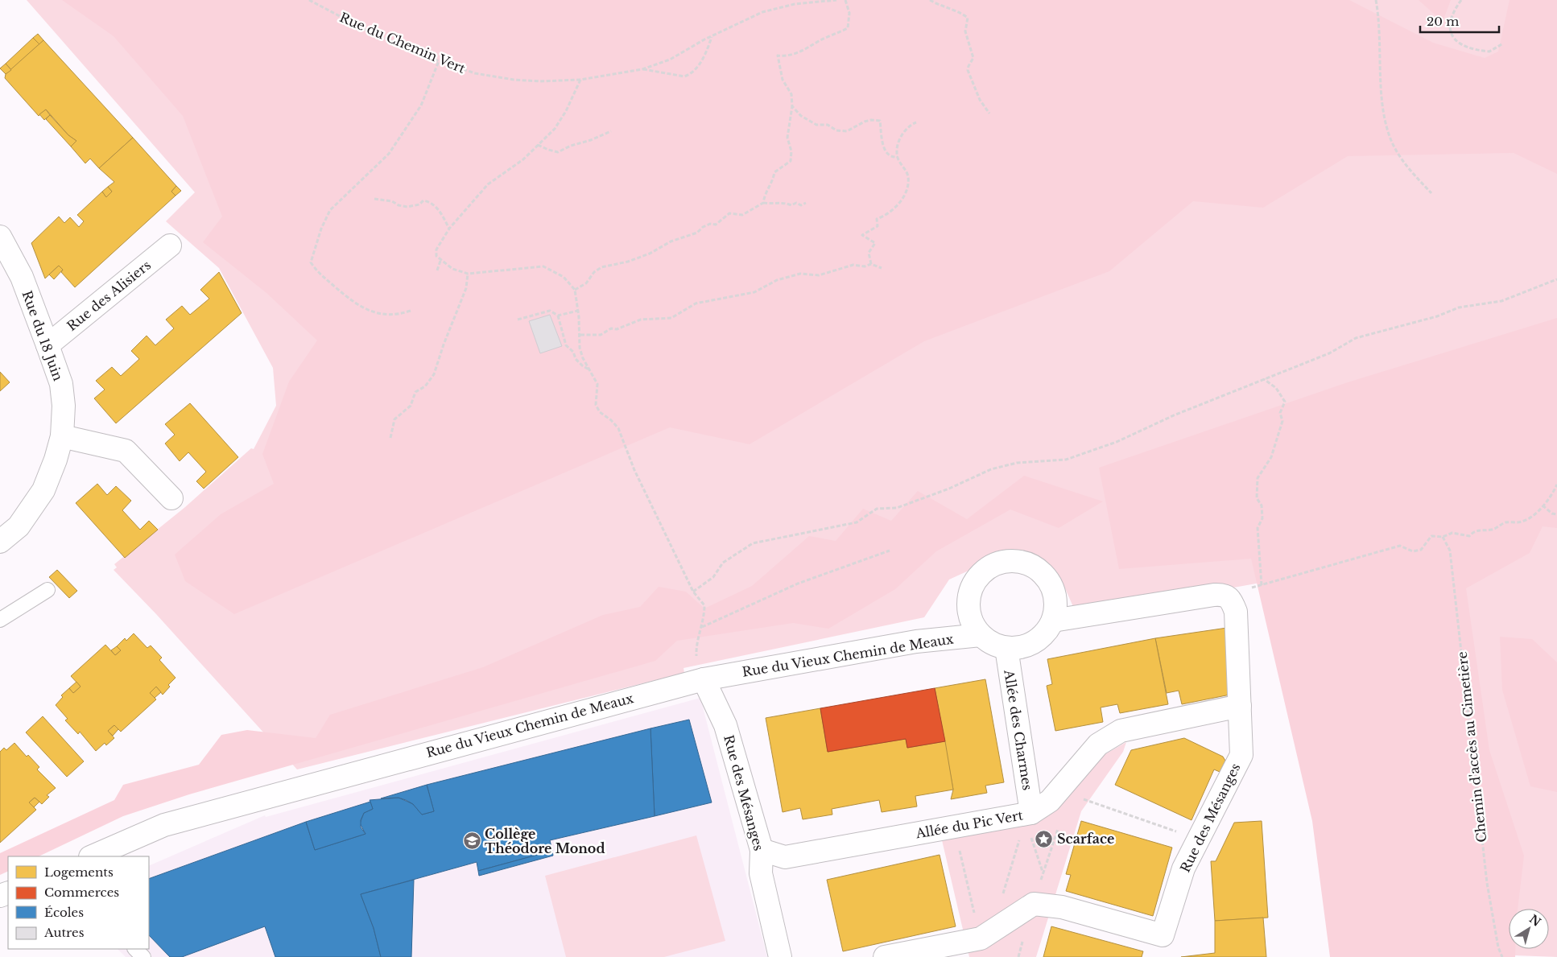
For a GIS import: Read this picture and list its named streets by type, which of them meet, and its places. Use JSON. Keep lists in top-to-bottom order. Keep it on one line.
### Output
{"streets":{"street":["Rue des Alisiers","Rue du 18 Juin","Rue du Vieux Chemin de Meaux","Allée des Charmes","Rue des Mésanges","Allée du Pic Vert"],"path":["Rue du Chemin Vert","Chemin d'accès au Cimetière"]},"crossings":[["Rue des Alisiers","Rue du 18 Juin"],["Rue du Vieux Chemin de Meaux","Allée des Charmes"],["Rue du Vieux Chemin de Meaux","Rue des Mésanges"],["Allée des Charmes","Allée du Pic Vert"],["Rue des Mésanges","Allée du Pic Vert"]],"places":{"place":["Scarface"],"school or university":["Collège Théodore Monod"]},"legend":["Logements","Commerces","Écoles","Autres"],"scale_bar":"20 m","north":"top right"}
